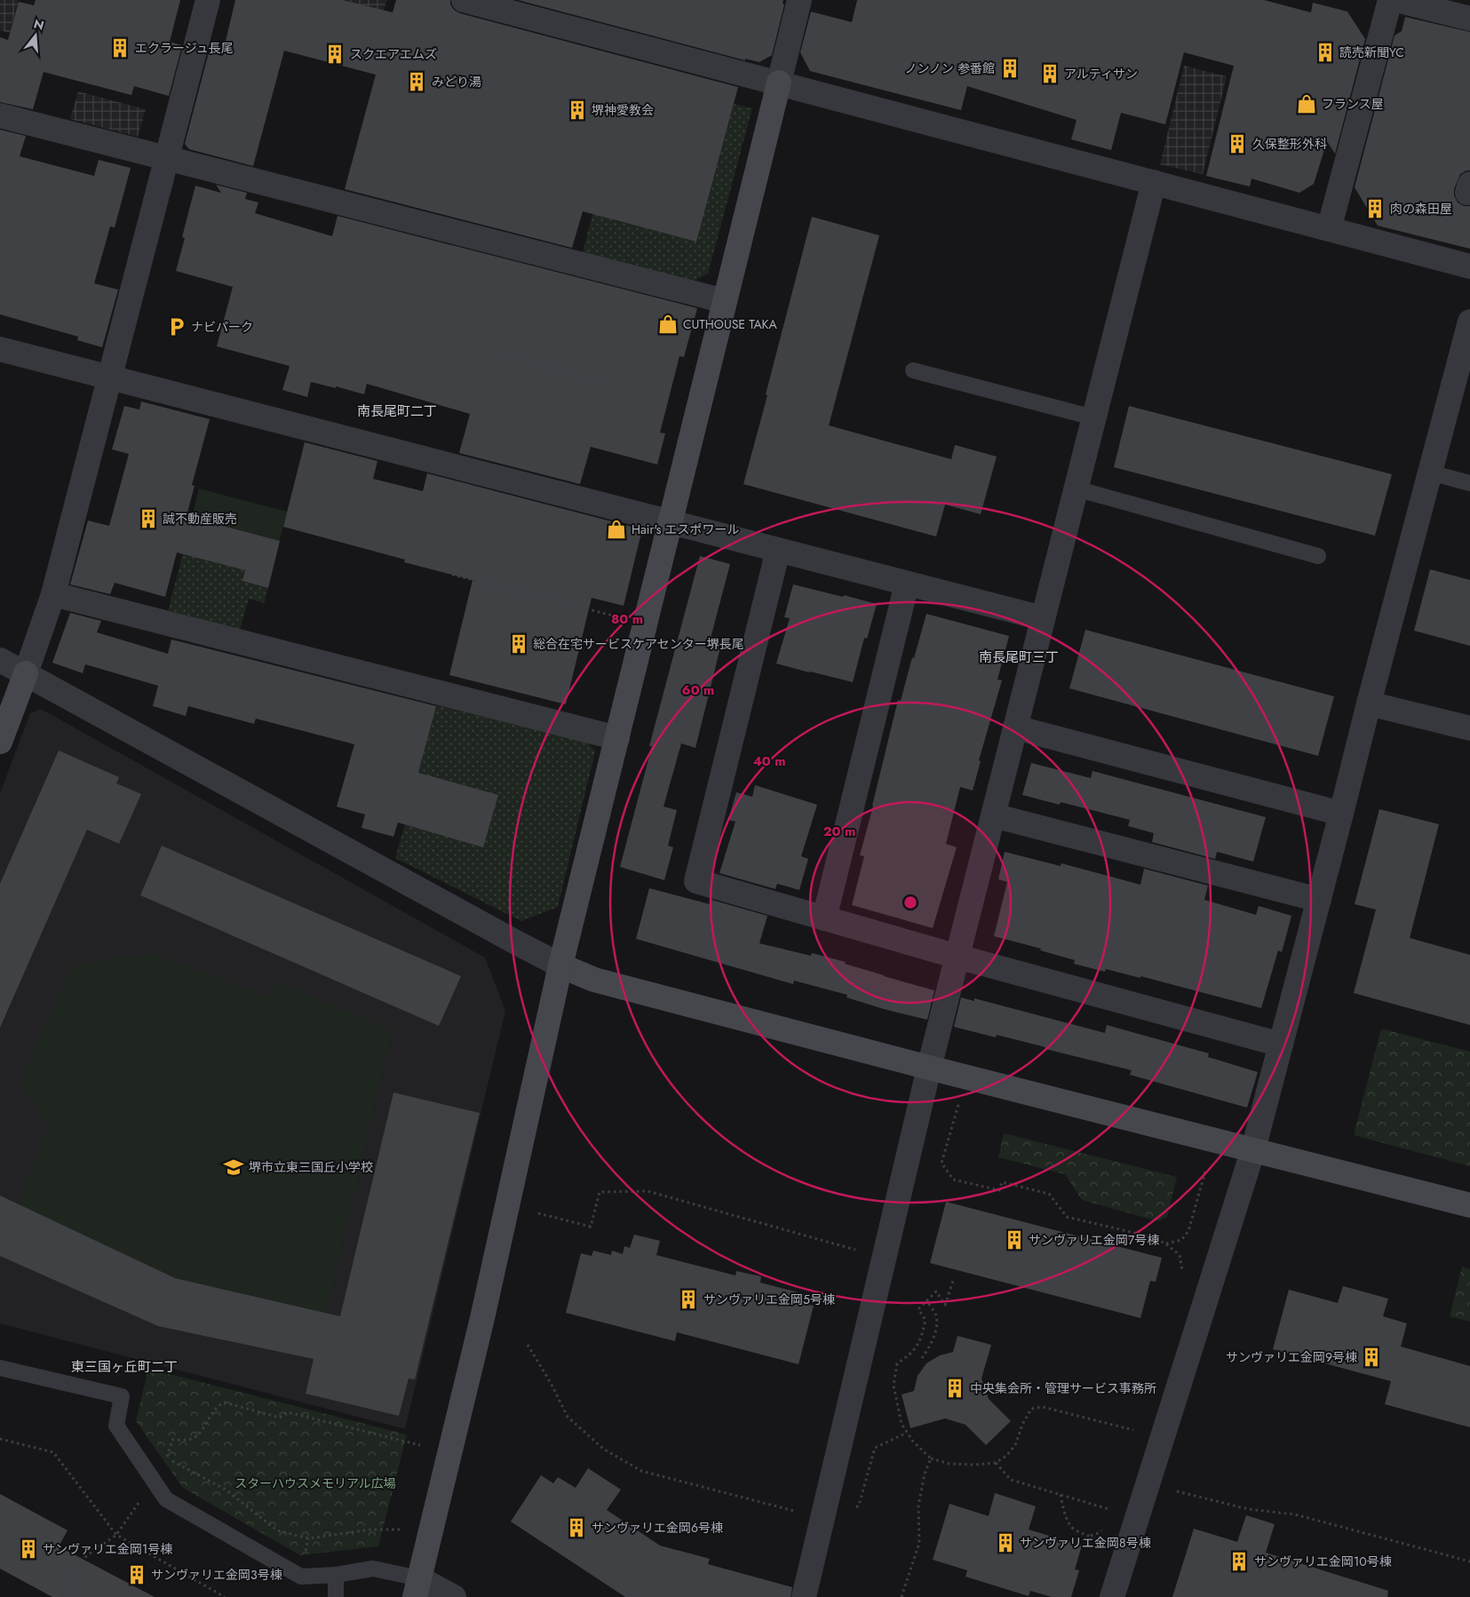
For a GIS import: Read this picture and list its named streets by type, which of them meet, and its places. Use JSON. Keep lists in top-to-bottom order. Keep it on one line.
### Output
{"districts":["南長尾町二丁","南長尾町三丁","東三国ヶ丘町二丁"],"parks":["スターハウスメモリアル広場"],"places":{"building":["エクラージュ長尾","読売新聞YC","スクエアエムズ","ノンノン 参番館","アルティサン","みどり湯","堺神愛教会","久保整形外科","肉の森田屋","誠不動産販売","総合在宅サービスケアセンター堺長尾","サンヴァリエ金岡7号棟","サンヴァリエ金岡5号棟","サンヴァリエ金岡9号棟","中央集会所・管理サービス事務所","サンヴァリエ金岡6号棟","サンヴァリエ金岡8号棟","サンヴァリエ金岡1号棟","サンヴァリエ金岡10号棟","サンヴァリエ金岡3号棟"],"shop":["フランス屋","CUTHOUSE TAKA","Hair's エスポワール"],"parking":["ナビパーク"],"school or university":["堺市立東三国丘小学校"]},"north":"top","rings":["80 m","60 m","40 m","20 m"]}
